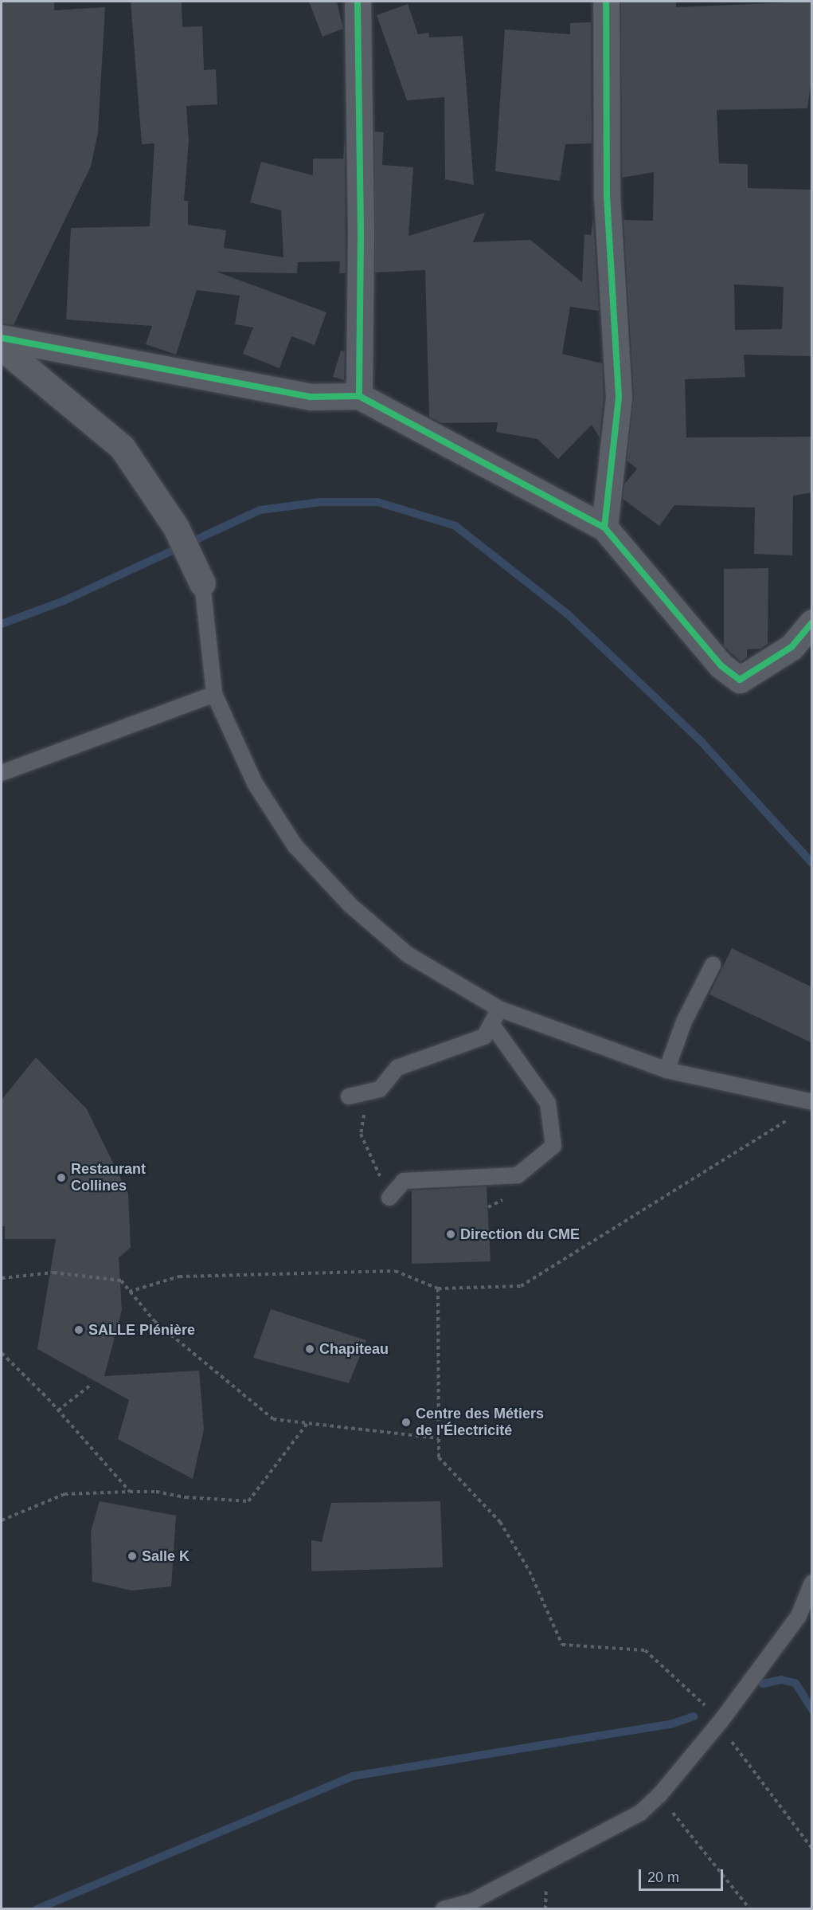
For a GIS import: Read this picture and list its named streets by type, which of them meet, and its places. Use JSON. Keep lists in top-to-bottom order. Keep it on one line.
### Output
{"places":["Restaurant Collines","Direction du CME","SALLE Plénière","Chapiteau","Centre des Métiers de l'Électricité","Salle K"],"scale_bar":"20 m"}
